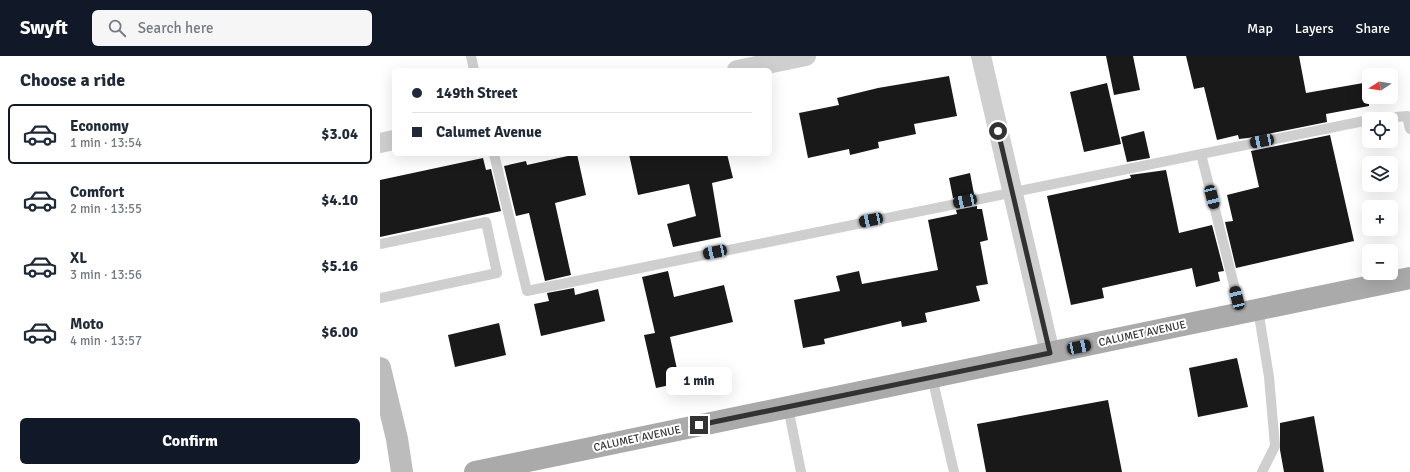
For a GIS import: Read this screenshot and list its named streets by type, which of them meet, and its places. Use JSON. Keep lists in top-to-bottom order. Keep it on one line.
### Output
{"streets":{"main road":["CALUMET AVENUE"]},"north":"left","page":{"header":"Swyft","search":"Search here","nav":["Map","Layers","Share"],"heading":"Choose a ride","map_buttons":["+","−"],"banner":["149th Street","Calumet Avenue"],"list":[{"name":"Economy","note":"1 min · 13:54","value":"$3.04"},{"name":"Comfort","note":"2 min · 13:55","value":"$4.10"},{"name":"XL","note":"3 min · 13:56","value":"$5.16"},{"name":"Moto","note":"4 min · 13:57","value":"$6.00"}],"bubble":"1 min","buttons":"Confirm"}}
